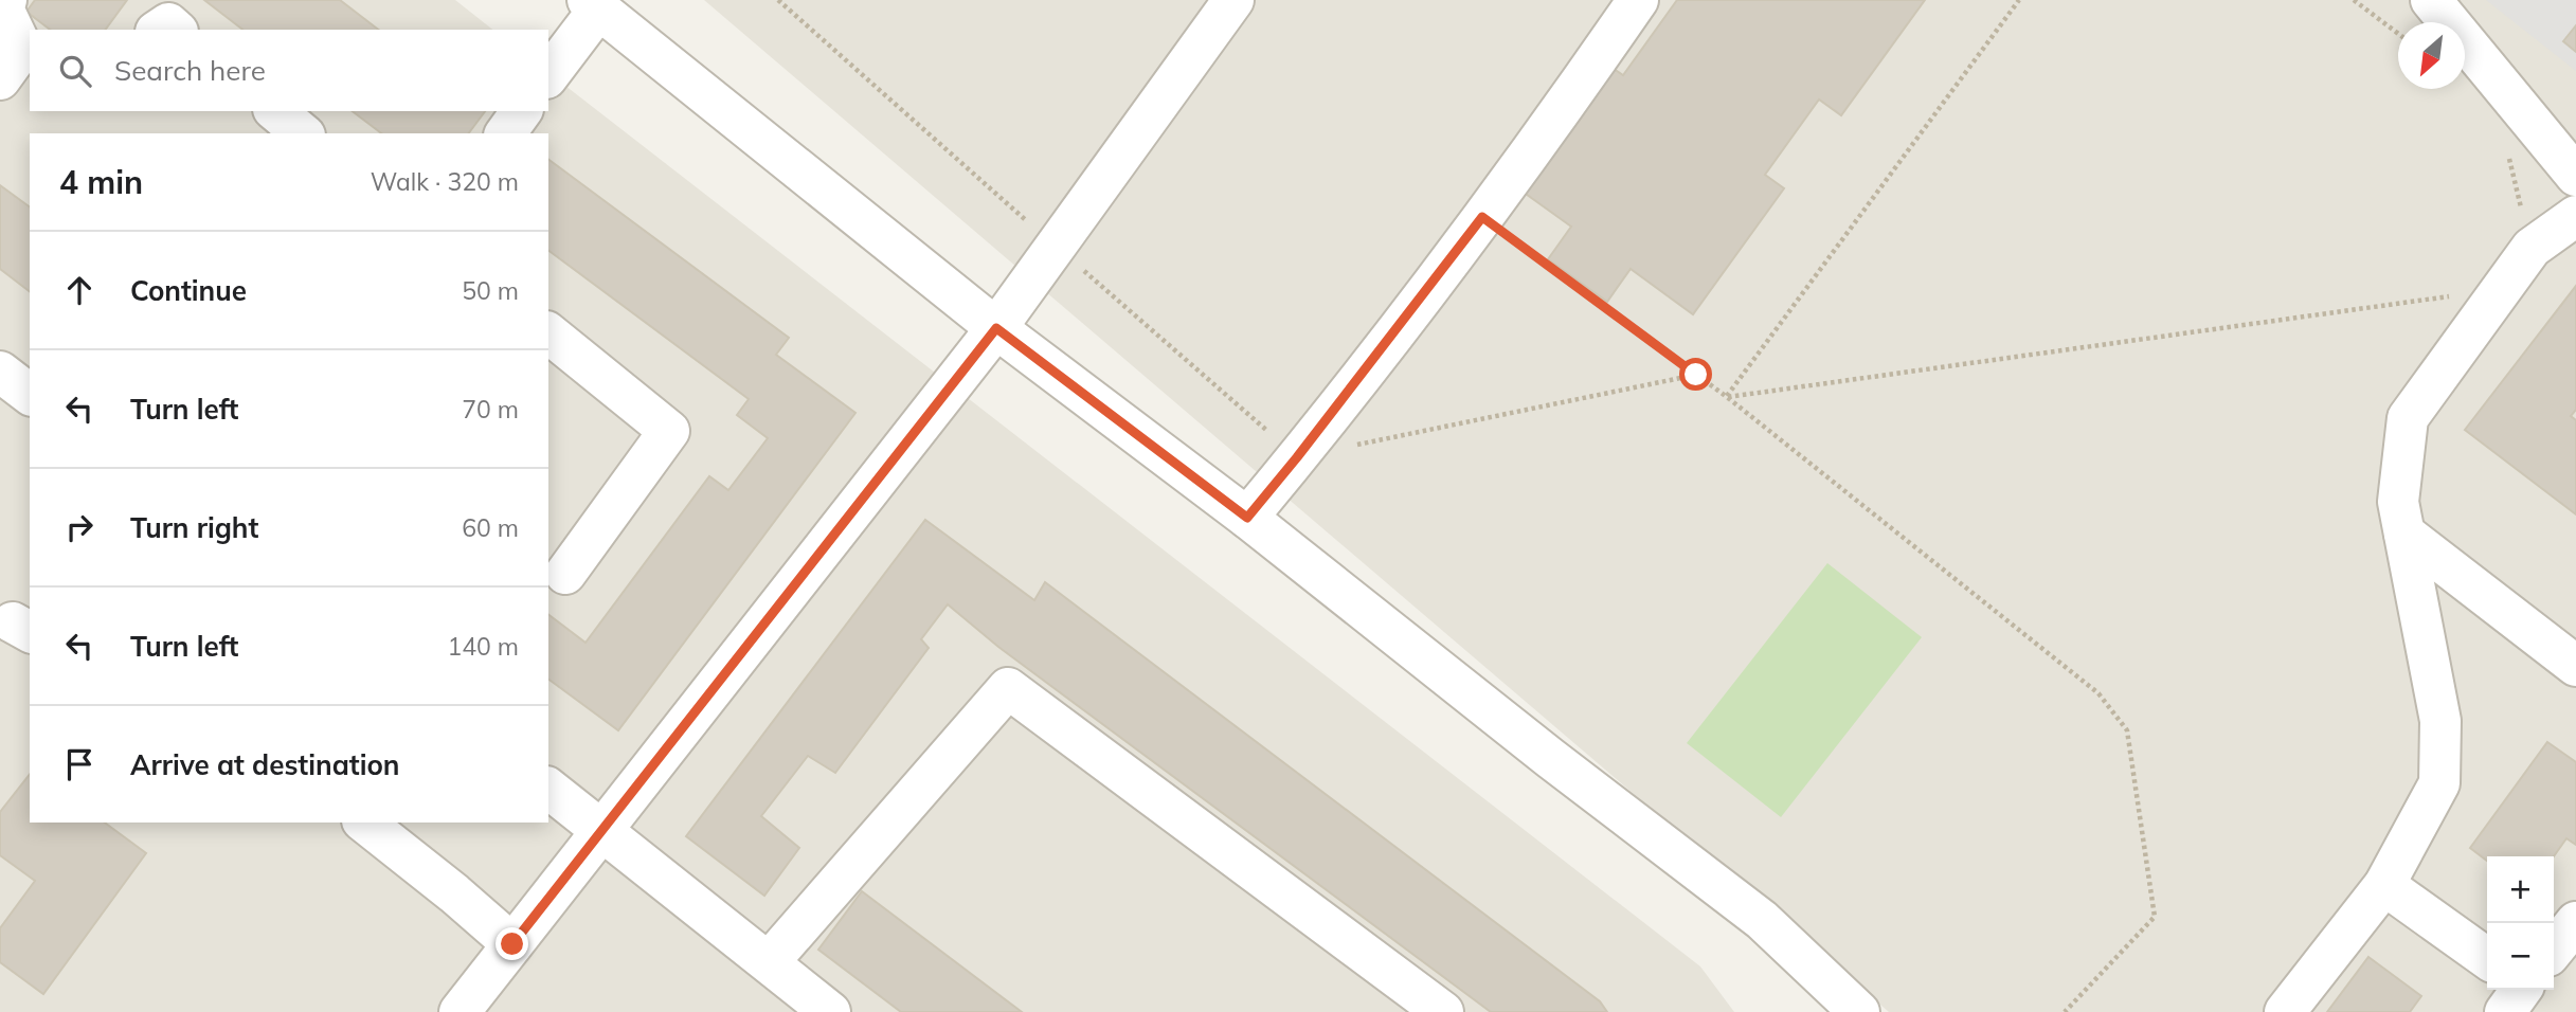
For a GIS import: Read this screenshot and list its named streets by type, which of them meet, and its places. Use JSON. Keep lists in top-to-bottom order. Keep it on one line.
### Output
{"north":"bottom left","page":{"search":"Search here","heading":["4 min","Walk · 320 m"],"list":[["Continue","50 m"],["Turn left","70 m"],["Turn right","60 m"],["Turn left","140 m"],"Arrive at destination"],"map_buttons":["+","−"]}}
